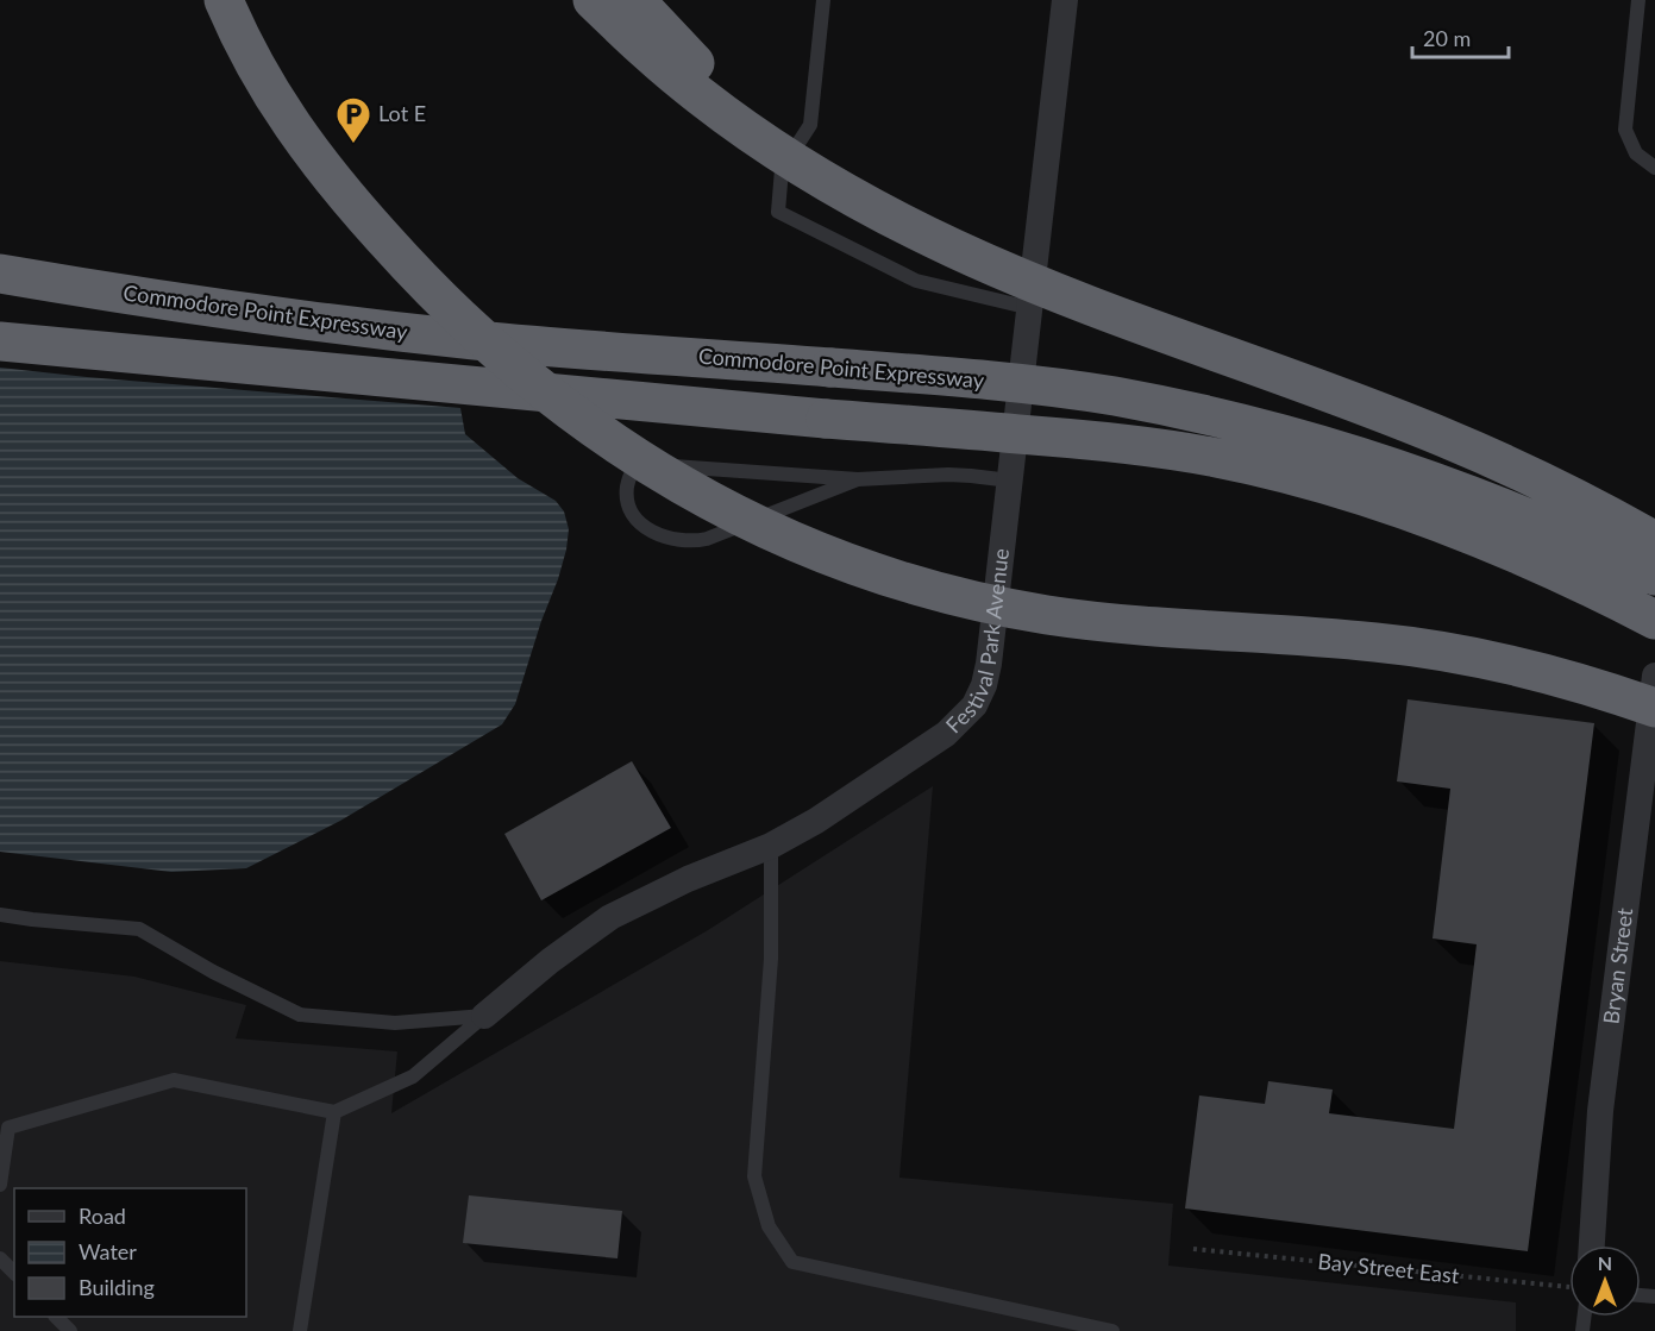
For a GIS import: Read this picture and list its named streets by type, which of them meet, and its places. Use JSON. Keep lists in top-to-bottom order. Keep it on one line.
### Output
{"streets":{"highway":["Commodore Point Expressway"],"street":["Festival Park Avenue","Bryan Street"],"path":["Bay Street East"]},"places":{"parking":["Lot E"]},"legend":["Road","Water","Building"],"scale_bar":"20 m","north":"top"}
